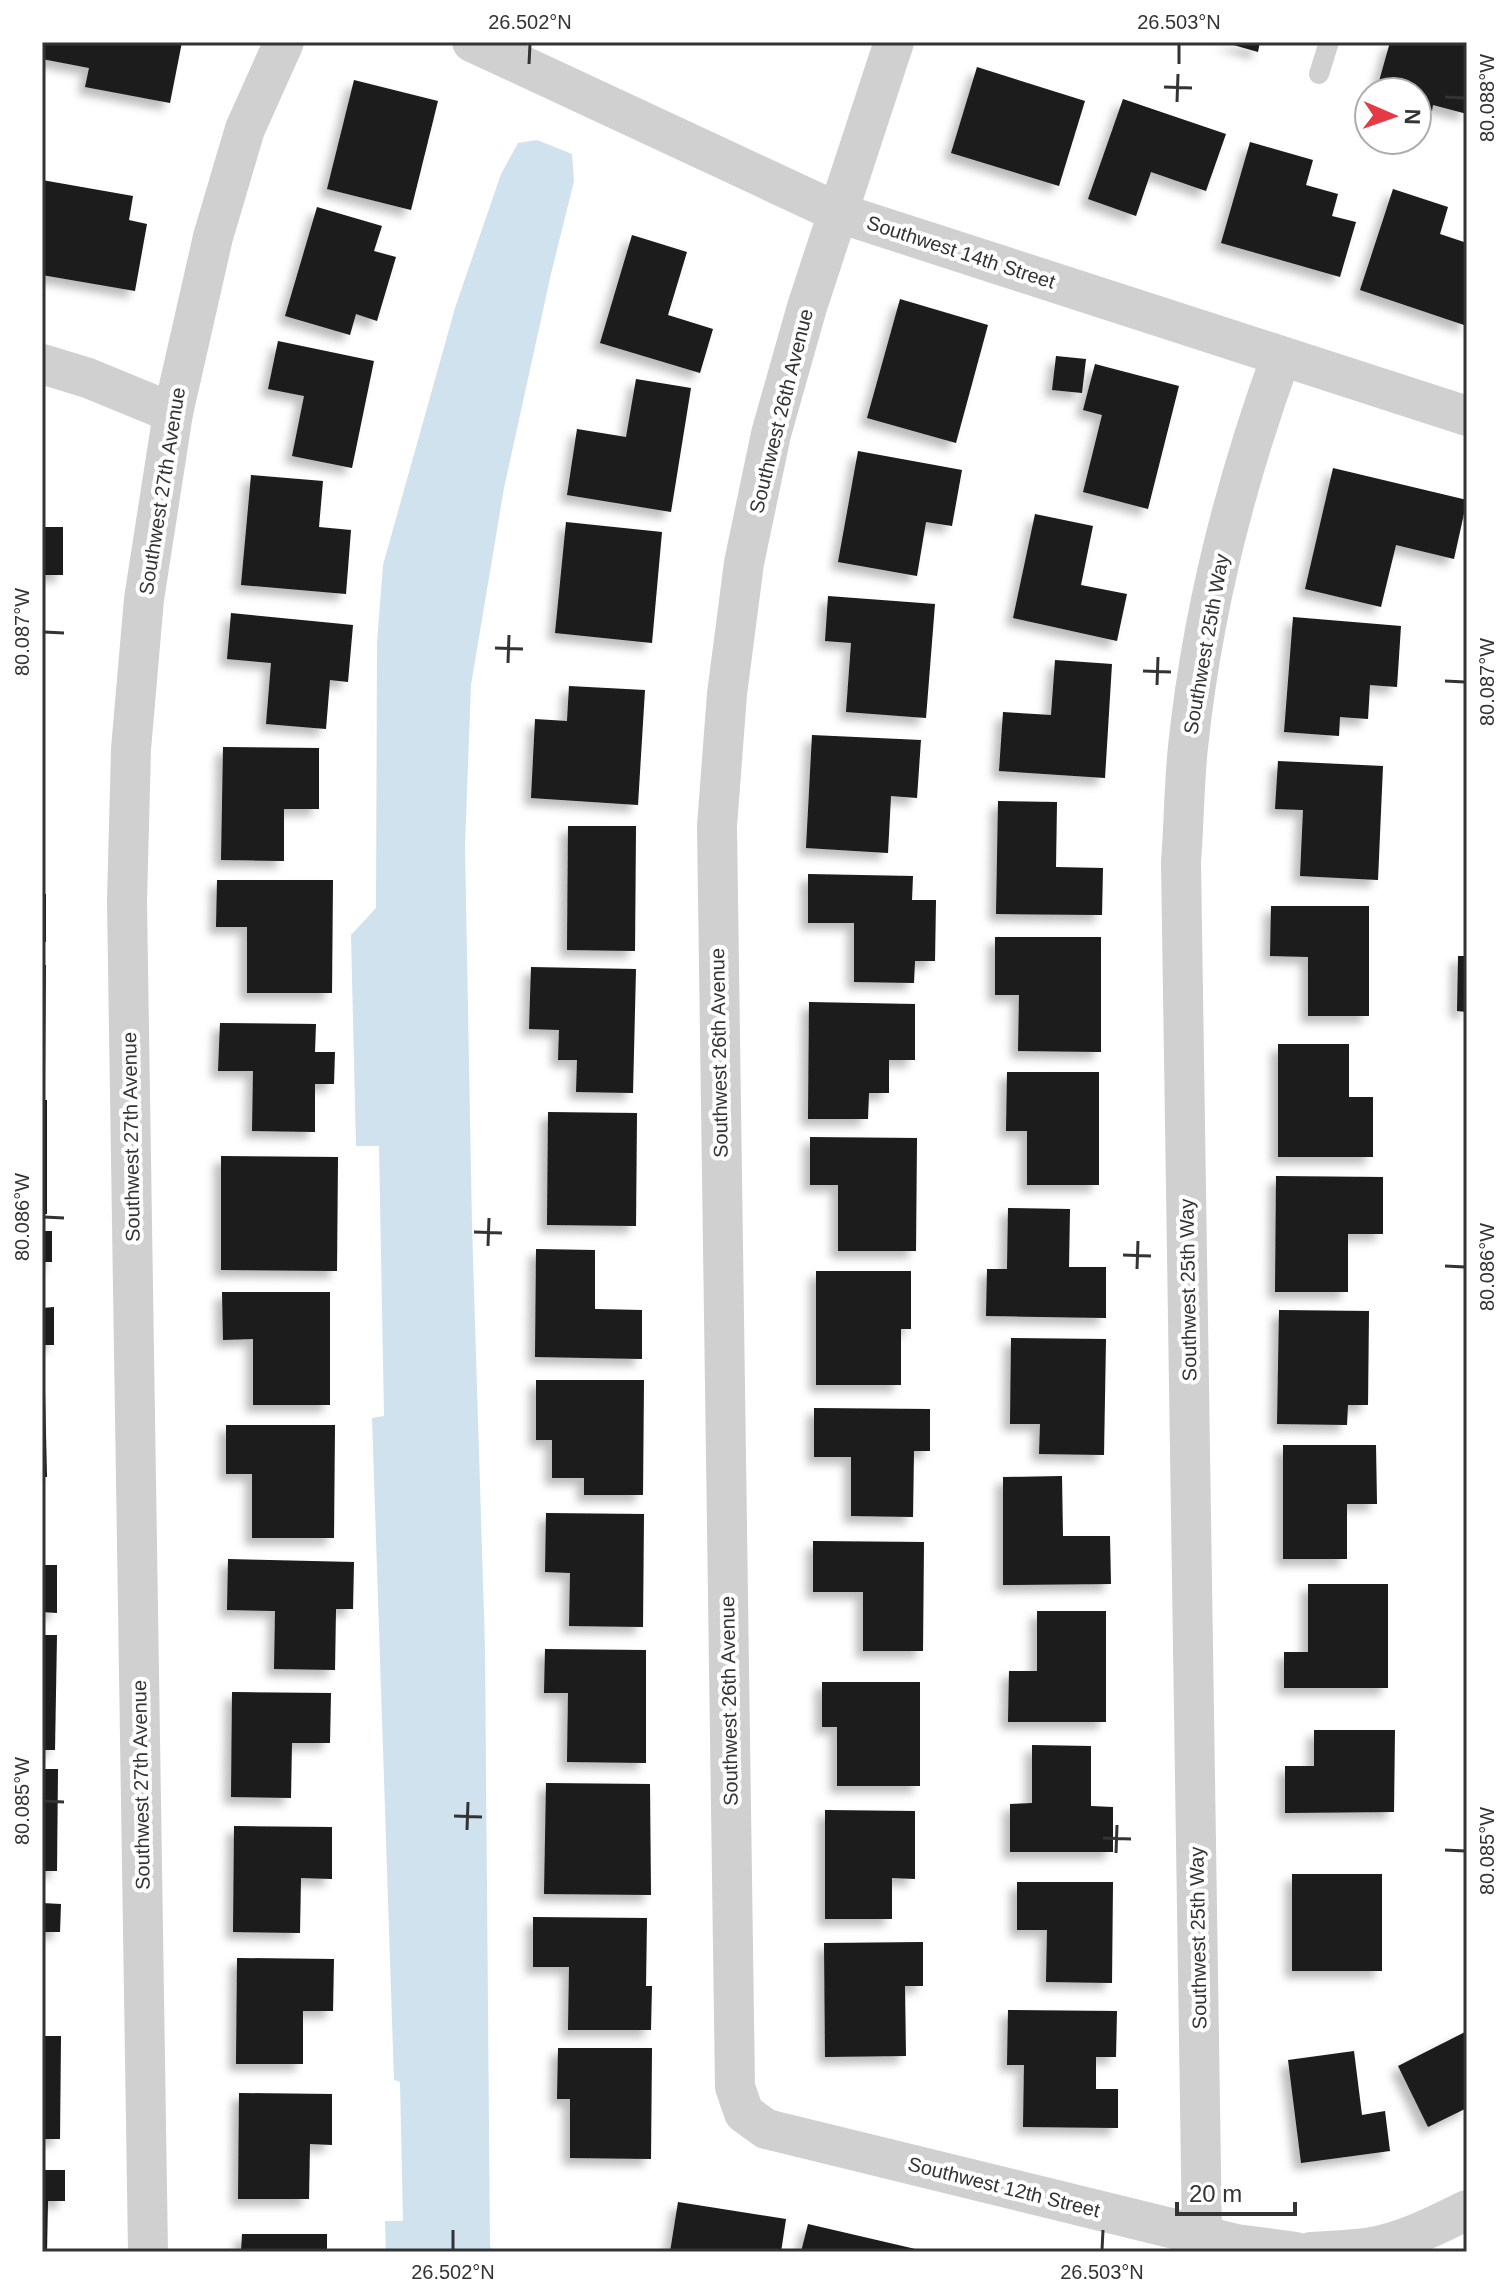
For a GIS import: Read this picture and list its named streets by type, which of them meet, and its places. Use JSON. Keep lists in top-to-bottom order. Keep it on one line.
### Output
{"streets":{"street":["Southwest 14th Street","Southwest 26th Avenue","Southwest 27th Avenue","Southwest 25th Way","Southwest 12th Street"]},"crossings":[["Southwest 14th Street","Southwest 26th Avenue"],["Southwest 14th Street","Southwest 25th Way"],["Southwest 26th Avenue","Southwest 12th Street"],["Southwest 25th Way","Southwest 12th Street"]],"scale_bar":"20 m","north":"right","coordinates":["26.502°N","26.503°N","80.088°W","80.087°W","80.086°W","80.085°W"]}
